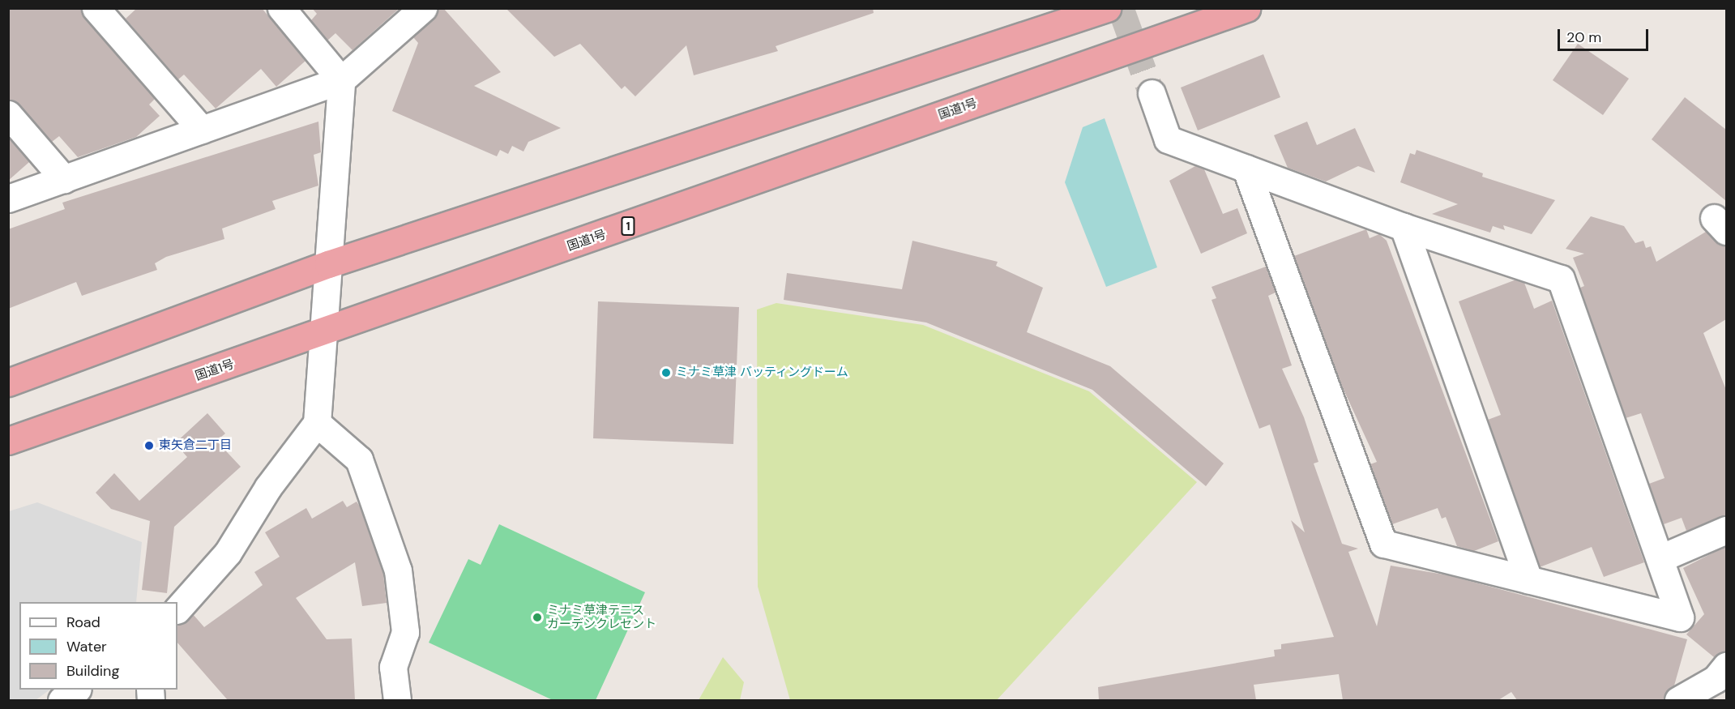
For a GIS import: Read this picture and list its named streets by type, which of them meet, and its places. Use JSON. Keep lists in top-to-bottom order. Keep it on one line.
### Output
{"streets":{"highway":["国道1号","1"]},"places":["ミナミ草津 バッティングドーム","東矢倉二丁目","ミナミ草津テニス ガーデンクレセント"],"legend":["Road","Water","Building"],"scale_bar":"20 m"}
